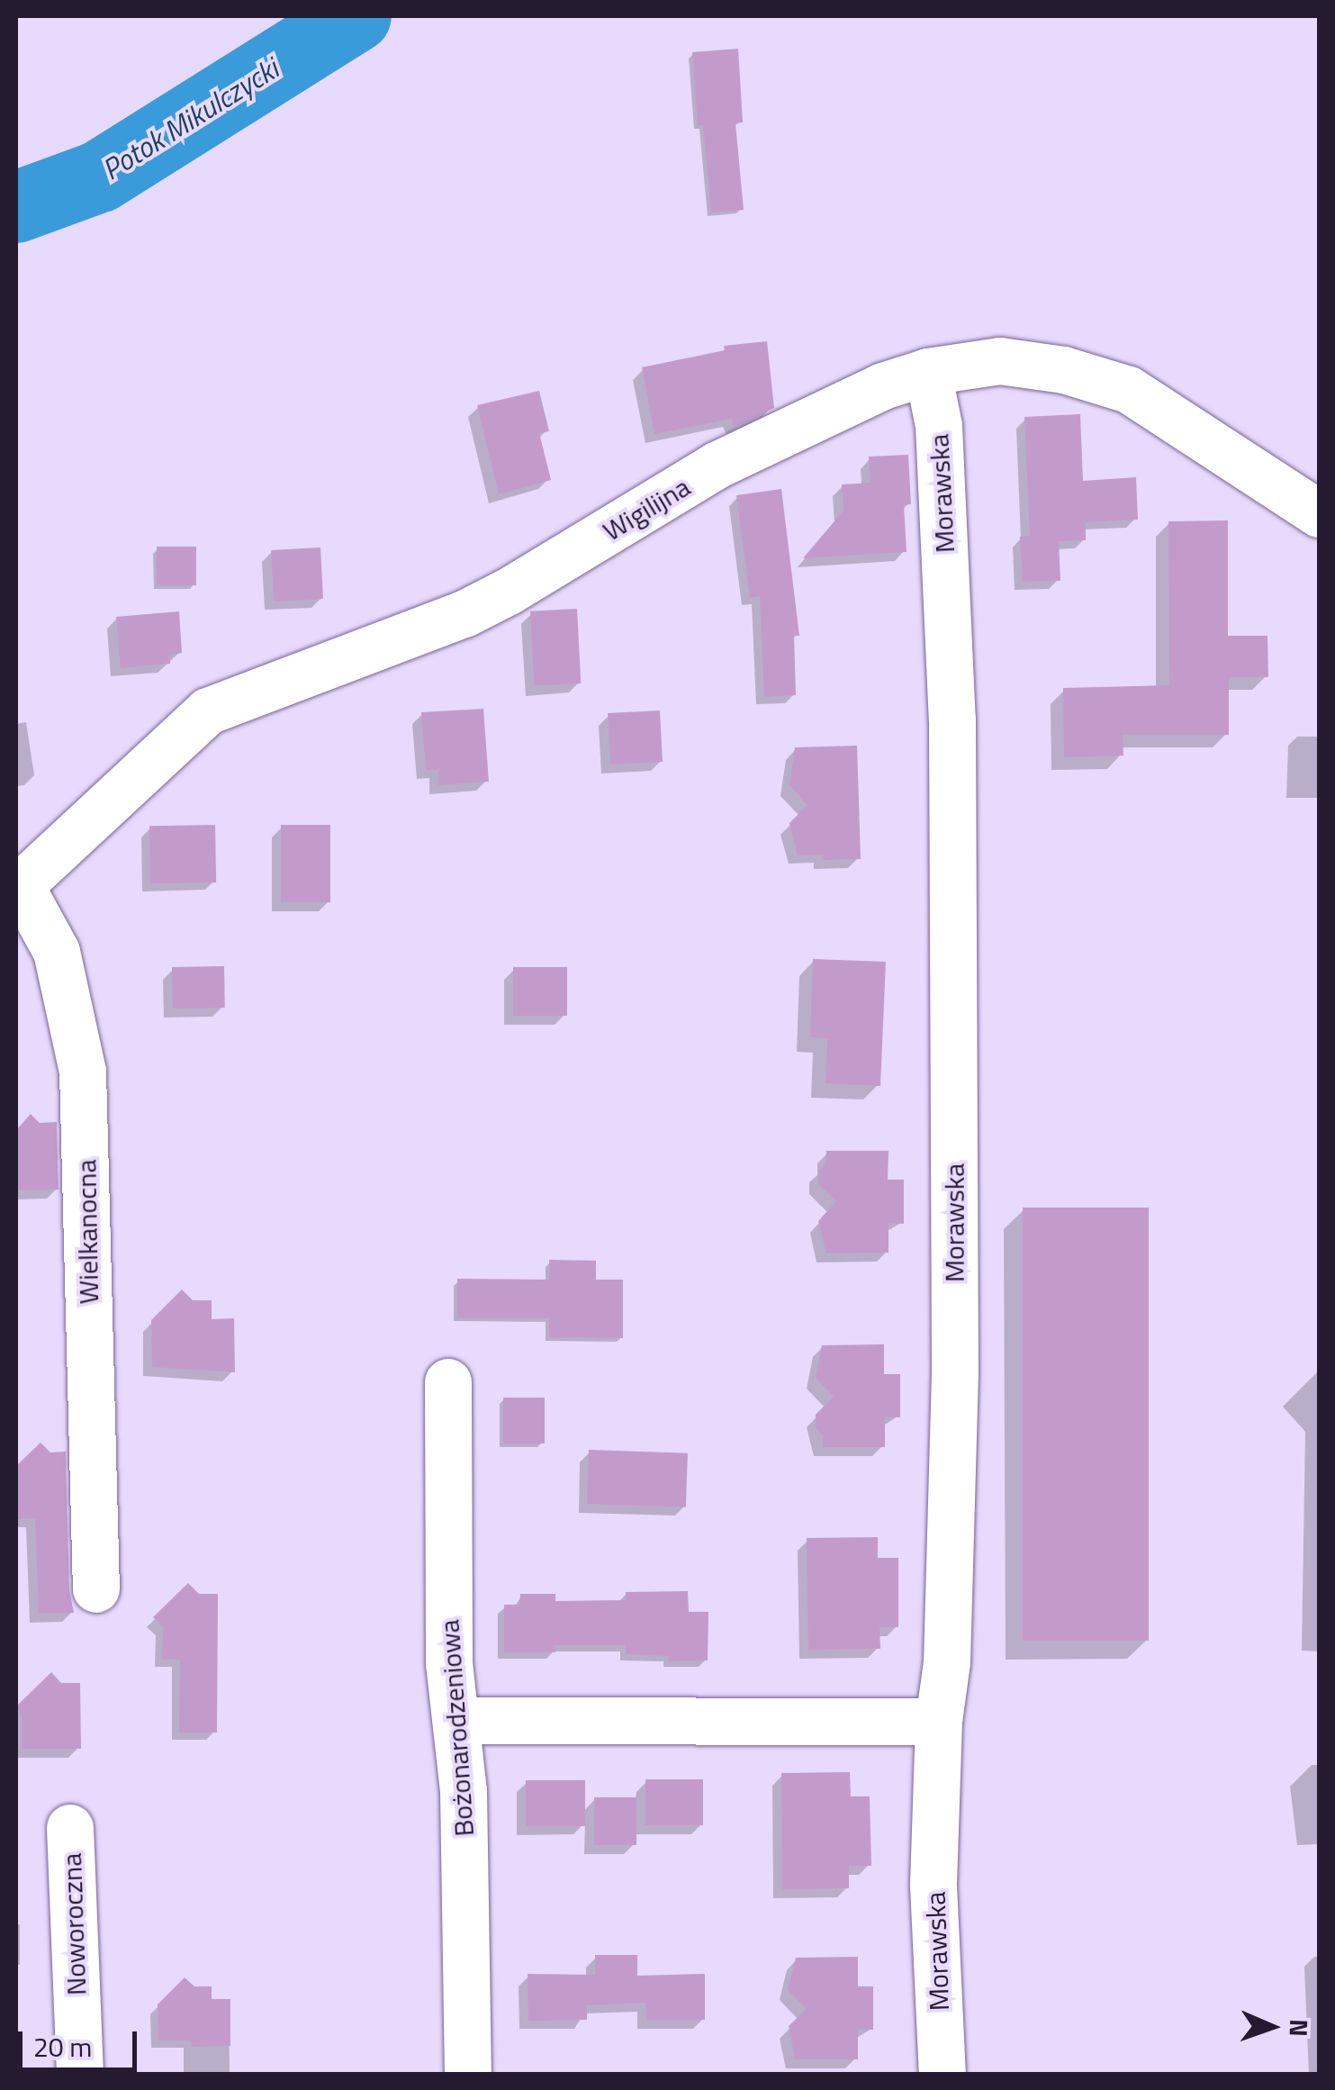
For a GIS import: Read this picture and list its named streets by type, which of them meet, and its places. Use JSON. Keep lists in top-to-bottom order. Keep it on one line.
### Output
{"streets":{"street":["Morawska","Wigilijna","Wielkanocna","Bożonarodzeniowa","Noworoczna"]},"crossings":[["Morawska","Wigilijna"],["Wigilijna","Wielkanocna"]],"water":["Potok Mikulczycki"],"scale_bar":"20 m","north":"right"}
